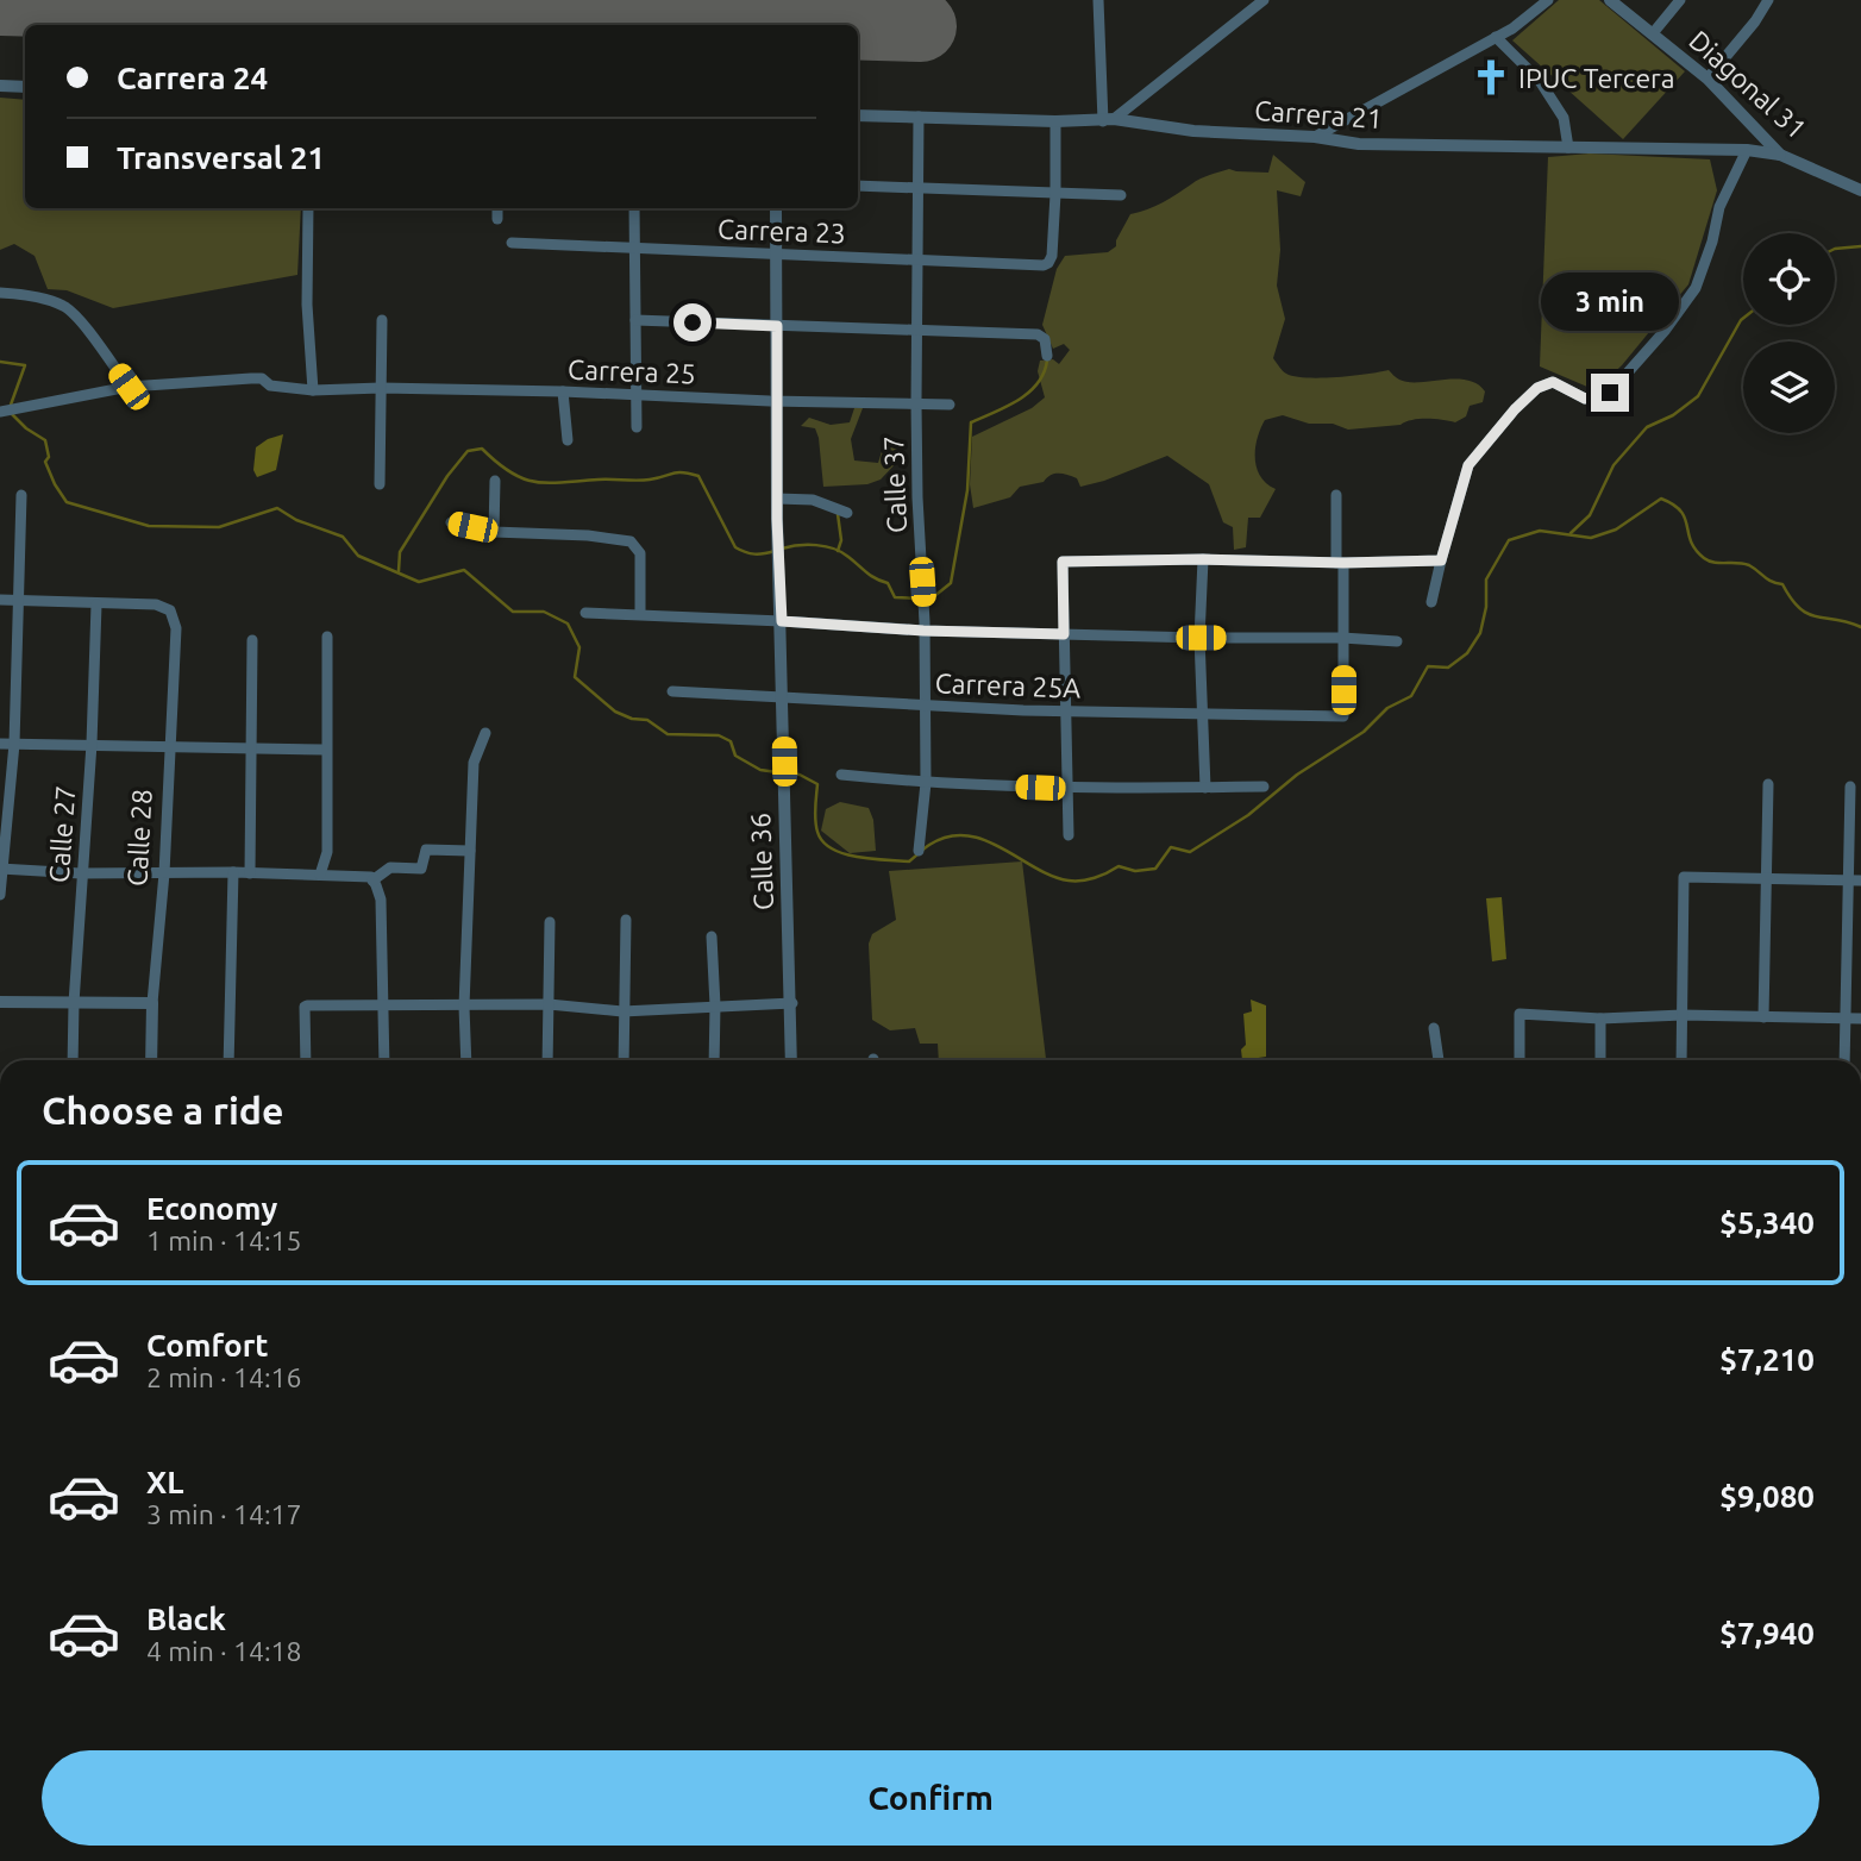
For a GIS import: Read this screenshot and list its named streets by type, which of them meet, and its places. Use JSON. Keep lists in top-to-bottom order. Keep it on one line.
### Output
{"streets":{"street":["Diagonal 31","Carrera 21","Carrera 23","Carrera 25","Calle 37","Carrera 25A","Calle 27","Calle 28","Calle 36"]},"crossings":[["Diagonal 31","Carrera 21"],["Carrera 21","Calle 37"],["Carrera 23","Calle 37"],["Carrera 23","Calle 36"],["Carrera 25","Calle 37"],["Carrera 25","Calle 36"],["Calle 37","Carrera 25A"],["Carrera 25A","Calle 36"],["Calle 27","Calle 28"]],"places":{"church":["IPUC Tercera"]},"page":{"banner":["Carrera 24","Transversal 21"],"bubble":"3 min","heading":"Choose a ride","list":[{"name":"Economy","note":"1 min · 14:15","value":"$5,340"},{"name":"Comfort","note":"2 min · 14:16","value":"$7,210"},{"name":"XL","note":"3 min · 14:17","value":"$9,080"},{"name":"Black","note":"4 min · 14:18","value":"$7,940"}],"buttons":"Confirm"}}
